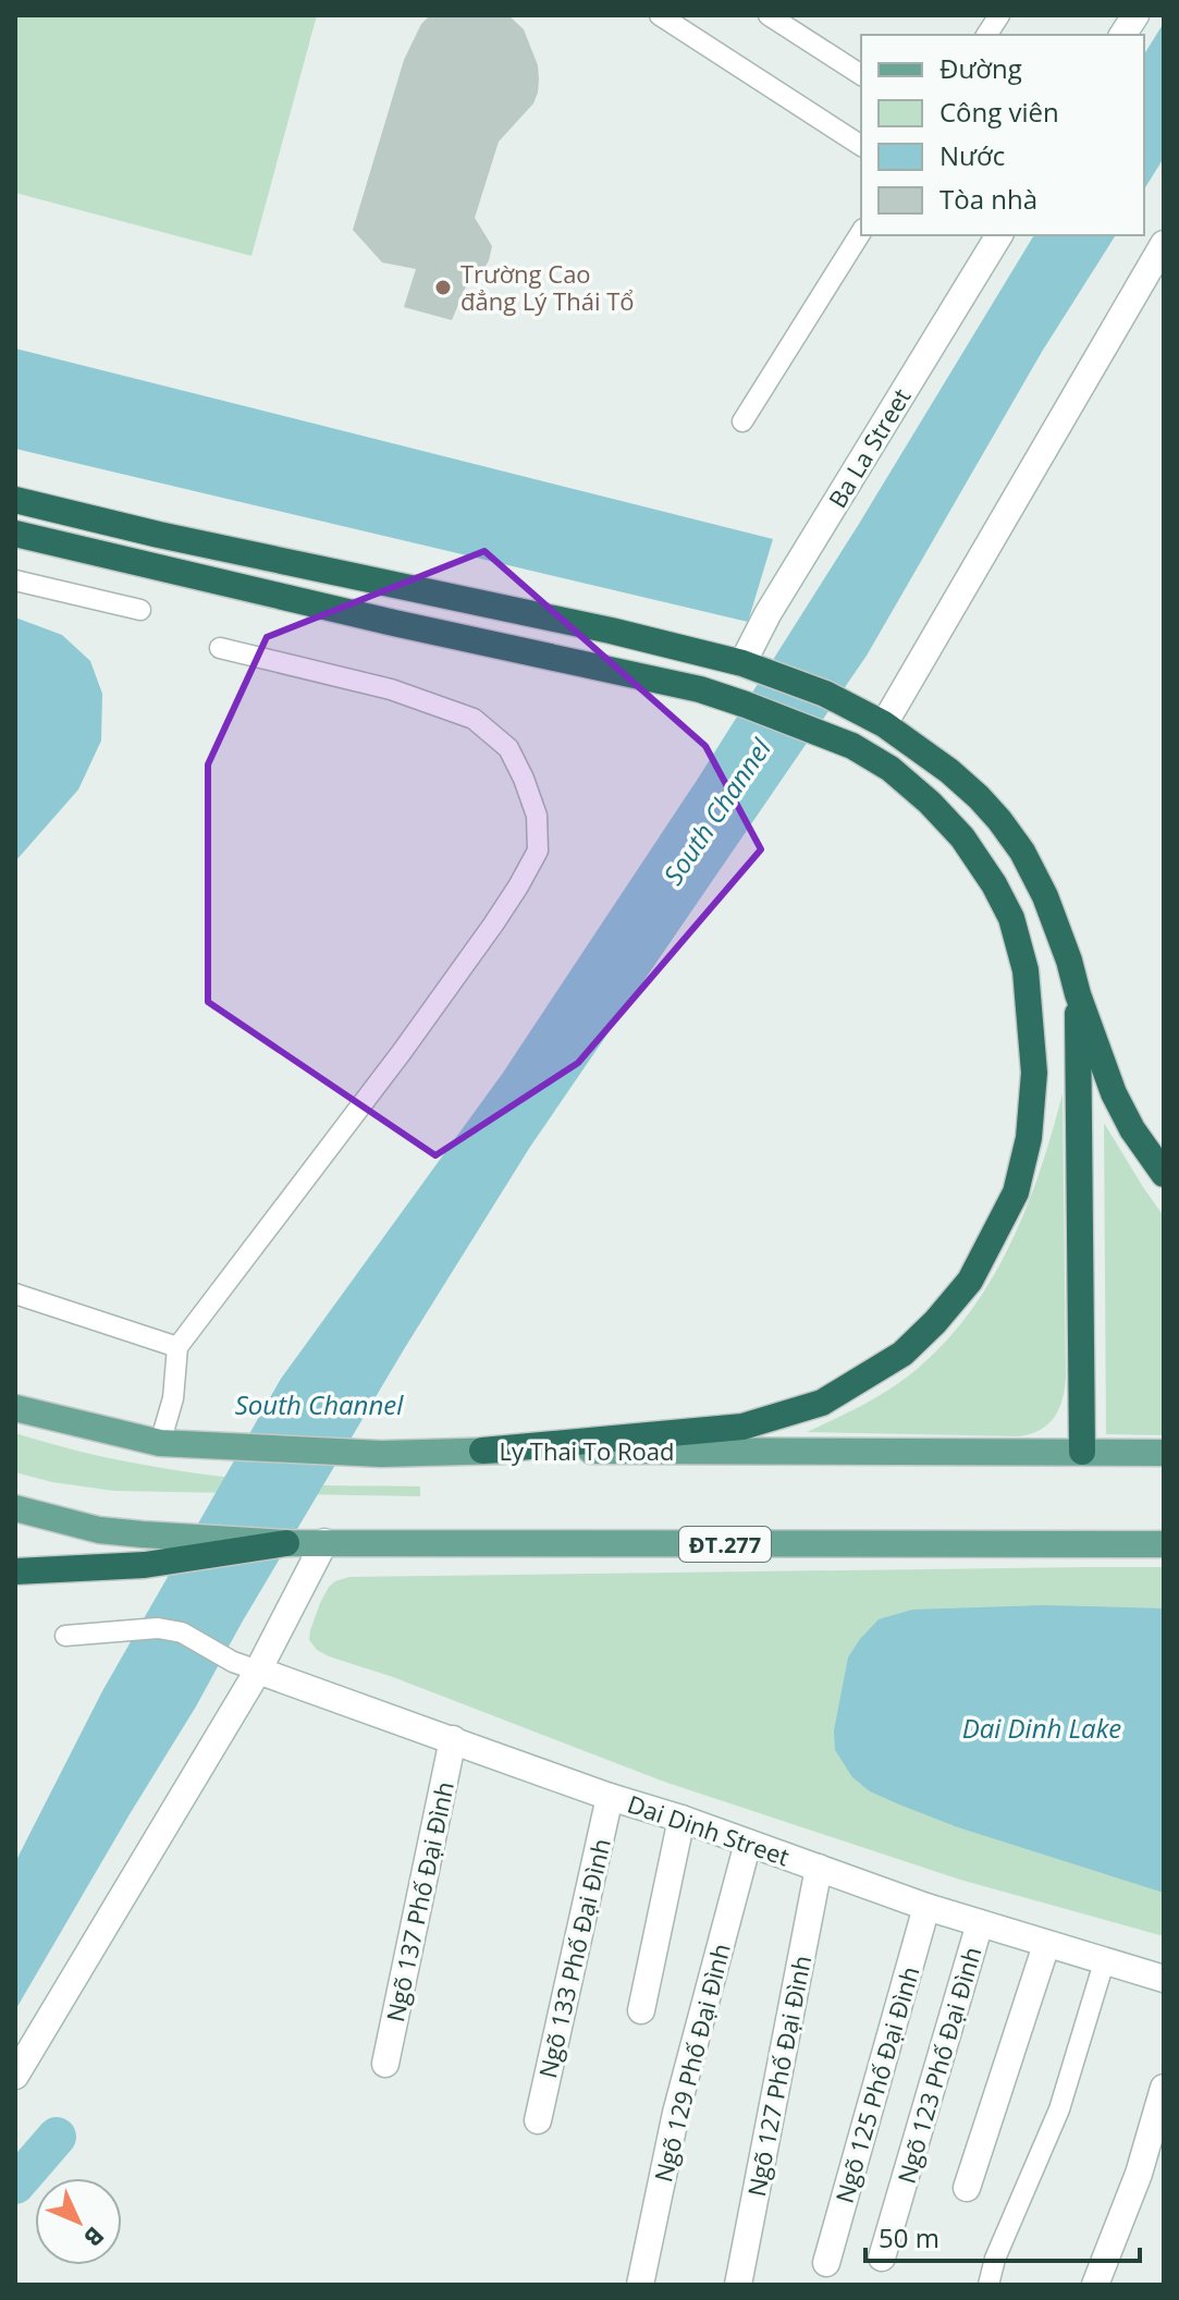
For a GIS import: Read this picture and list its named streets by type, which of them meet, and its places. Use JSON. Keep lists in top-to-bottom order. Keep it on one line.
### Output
{"streets":{"main road":["Ly Thai To Road","ĐT.277"],"street":["Ba La Street","Dai Dinh Street","Ngõ 137 Phố Đại Đình","Ngõ 133 Phố Đại Đình","Ngõ 129 Phố Đại Đình","Ngõ 123 Phố Đại Đình","Ngõ 127 Phố Đại Đình","Ngõ 125 Phố Đại Đình"]},"crossings":[["Dai Dinh Street","Ngõ 137 Phố Đại Đình"],["Dai Dinh Street","Ngõ 133 Phố Đại Đình"],["Dai Dinh Street","Ngõ 129 Phố Đại Đình"],["Dai Dinh Street","Ngõ 123 Phố Đại Đình"],["Dai Dinh Street","Ngõ 127 Phố Đại Đình"],["Dai Dinh Street","Ngõ 125 Phố Đại Đình"]],"water":["South Channel","Dai Dinh Lake"],"places":["Trường Cao đẳng Lý Thái Tổ"],"legend":["Đường","Công viên","Nước","Tòa nhà"],"scale_bar":"50 m","north":"bottom right"}
